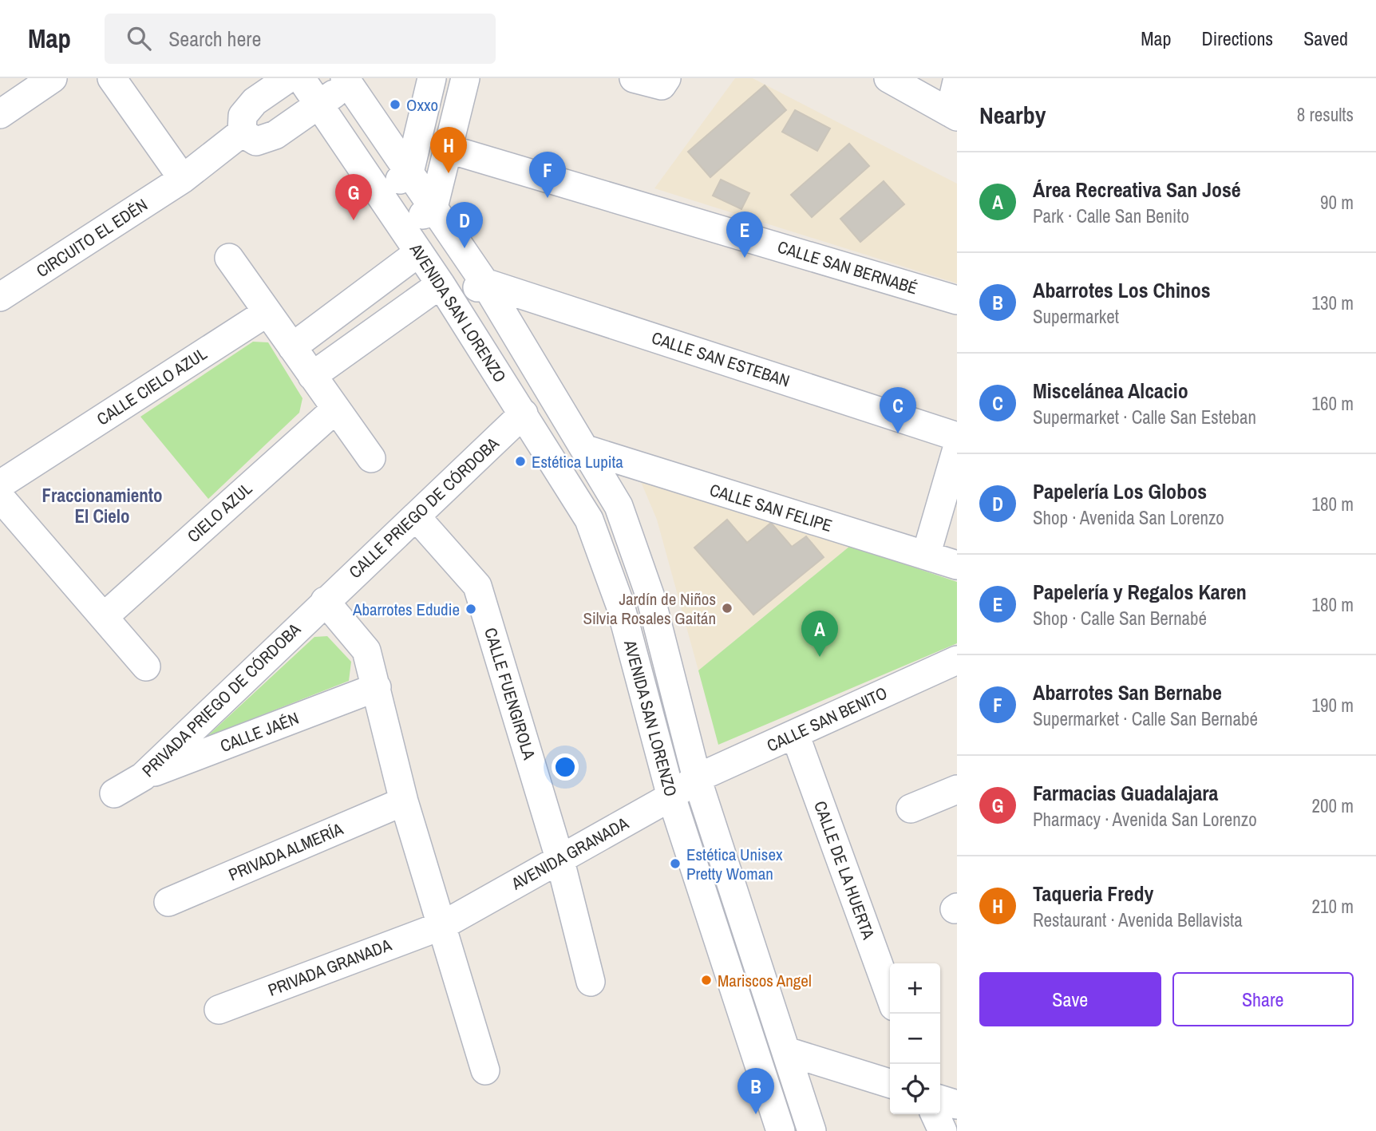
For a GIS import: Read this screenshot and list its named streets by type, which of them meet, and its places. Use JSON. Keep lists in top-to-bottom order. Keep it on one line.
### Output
{"streets":{"street":["CIRCUITO EL EDÉN","CALLE SAN BERNABÉ","AVENIDA SAN LORENZO","CALLE SAN ESTEBAN","CALLE CIELO AZUL","CALLE PRIEGO DE CÓRDOBA","CALLE SAN FELIPE","CIELO AZUL","CALLE FUENGIROLA","PRIVADA PRIEGO DE CÓRDOBA","CALLE SAN BENITO","CALLE JAÉN","PRIVADA ALMERÍA","AVENIDA GRANADA","CALLE DE LA HUERTA","PRIVADA GRANADA"]},"crossings":[["AVENIDA SAN LORENZO","CALLE SAN ESTEBAN"],["AVENIDA SAN LORENZO","CALLE PRIEGO DE CÓRDOBA"],["AVENIDA SAN LORENZO","CALLE SAN FELIPE"],["AVENIDA SAN LORENZO","CALLE SAN BENITO"],["AVENIDA SAN LORENZO","AVENIDA GRANADA"],["CALLE PRIEGO DE CÓRDOBA","CALLE FUENGIROLA"],["CALLE PRIEGO DE CÓRDOBA","PRIVADA PRIEGO DE CÓRDOBA"],["CALLE FUENGIROLA","AVENIDA GRANADA"],["PRIVADA PRIEGO DE CÓRDOBA","CALLE JAÉN"],["CALLE SAN BENITO","AVENIDA GRANADA"],["CALLE SAN BENITO","CALLE DE LA HUERTA"],["AVENIDA GRANADA","PRIVADA GRANADA"]],"districts":["Fraccionamiento El Cielo"],"places":["Oxxo","Estética Lupita","Jardín de Niños Silvia Rosales Gaitán","Abarrotes Edudie","Estética Unisex Pretty Woman","Mariscos Angel"],"page":{"header":"Map","search":"Search here","nav":["Map","Directions","Saved"],"heading":["Nearby","8 results"],"pins":["H","F","G","D","E","C","A","B"],"list":[{"mark":"A","name":"Área Recreativa San José","note":"Park · Calle San Benito","value":"90 m"},{"mark":"B","name":"Abarrotes Los Chinos","note":"Supermarket","value":"130 m"},{"mark":"C","name":"Miscelánea Alcacio","note":"Supermarket · Calle San Esteban","value":"160 m"},{"mark":"D","name":"Papelería Los Globos","note":"Shop · Avenida San Lorenzo","value":"180 m"},{"mark":"E","name":"Papelería y Regalos Karen","note":"Shop · Calle San Bernabé","value":"180 m"},{"mark":"F","name":"Abarrotes San Bernabe","note":"Supermarket · Calle San Bernabé","value":"190 m"},{"mark":"G","name":"Farmacias Guadalajara","note":"Pharmacy · Avenida San Lorenzo","value":"200 m"},{"mark":"H","name":"Taqueria Fredy","note":"Restaurant · Avenida Bellavista","value":"210 m"}],"buttons":["Save","Share"],"map_buttons":["+","−"]}}
